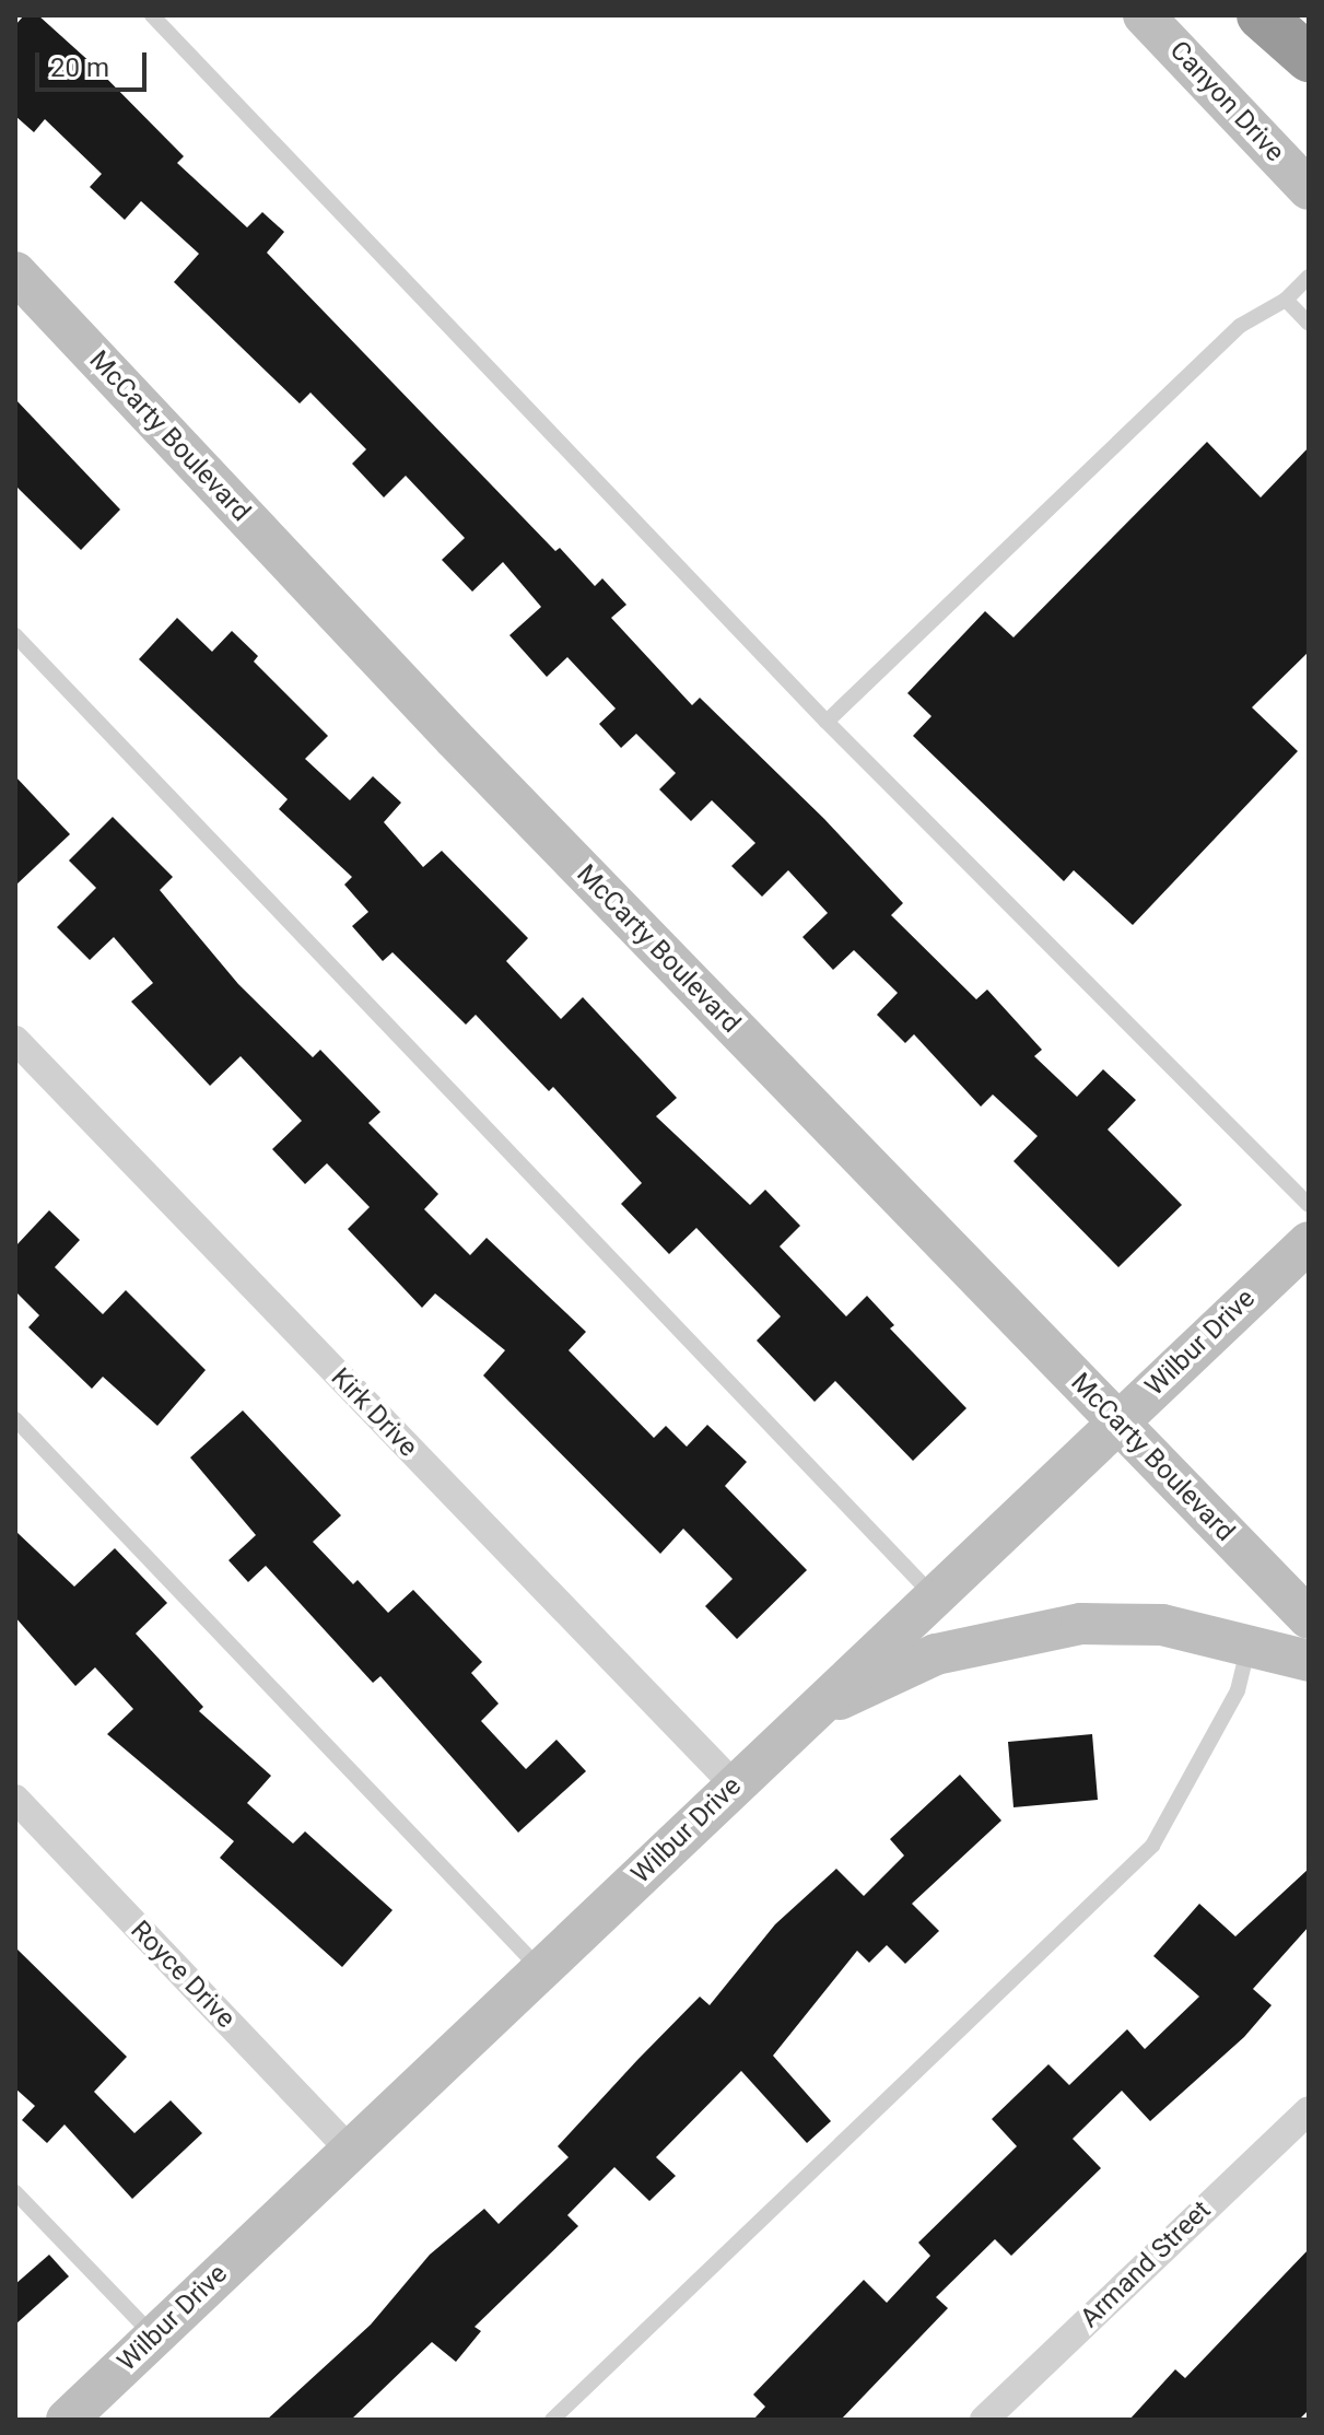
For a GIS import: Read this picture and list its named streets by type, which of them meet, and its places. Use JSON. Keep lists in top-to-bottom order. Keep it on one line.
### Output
{"streets":{"street":["Canyon Drive","McCarty Boulevard","Wilbur Drive","Kirk Drive","Royce Drive","Armand Street"]},"crossings":[["McCarty Boulevard","Wilbur Drive"],["Wilbur Drive","Kirk Drive"],["Wilbur Drive","Royce Drive"]],"scale_bar":"20 m"}
